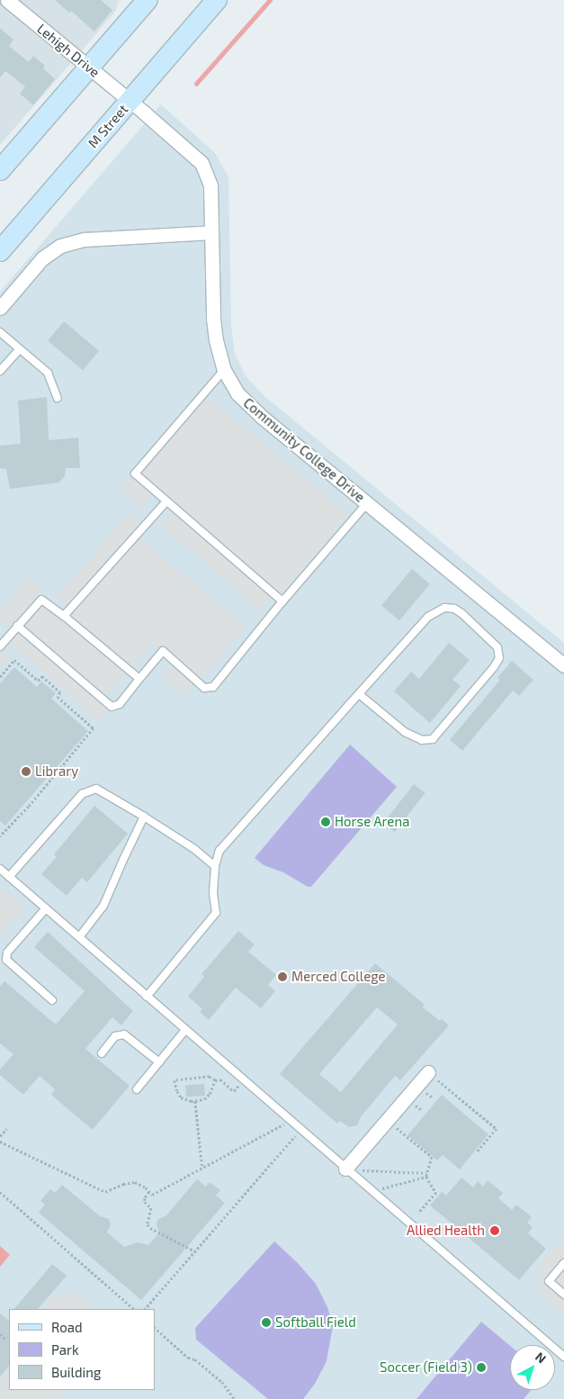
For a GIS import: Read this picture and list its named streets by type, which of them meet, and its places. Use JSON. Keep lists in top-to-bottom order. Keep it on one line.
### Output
{"streets":{"street":["Lehigh Drive","M Street","Community College Drive"]},"crossings":[["Lehigh Drive","M Street"],["Lehigh Drive","Community College Drive"],["M Street","Community College Drive"]],"places":["Library","Horse Arena","Merced College","Allied Health","Softball Field","Soccer (Field 3)"],"legend":["Road","Park","Building"],"north":"top right"}
